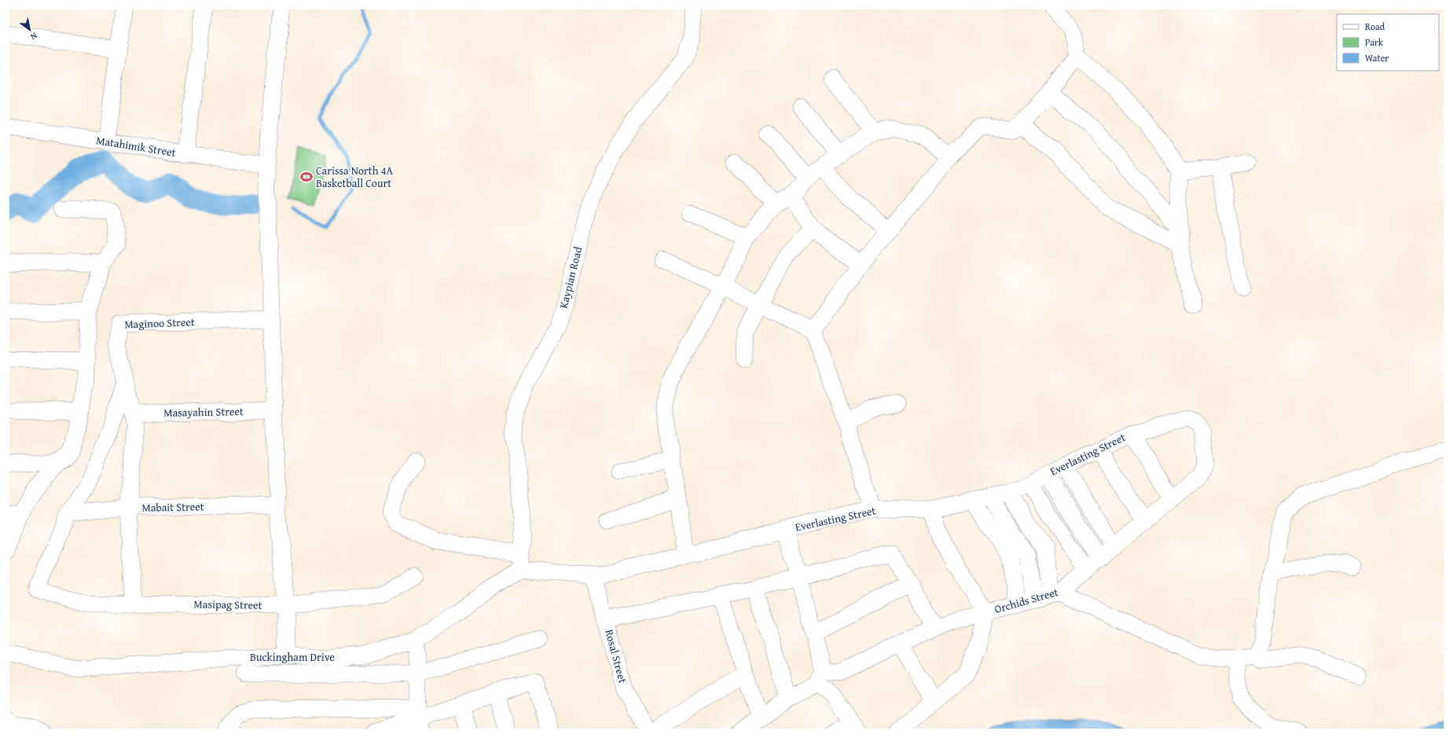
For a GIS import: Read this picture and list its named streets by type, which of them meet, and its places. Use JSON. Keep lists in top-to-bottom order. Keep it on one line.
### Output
{"streets":{"street":["Matahimik Street","Kaypian Road","Maginoo Street","Masayahin Street","Everlasting Street","Mabait Street","Orchids Street","Masipag Street","Rosal Street","Buckingham Drive"]},"crossings":[["Kaypian Road","Everlasting Street"],["Kaypian Road","Buckingham Drive"],["Maginoo Street","Masayahin Street"],["Maginoo Street","Mabait Street"],["Maginoo Street","Masipag Street"],["Everlasting Street","Orchids Street"],["Everlasting Street","Rosal Street"],["Everlasting Street","Buckingham Drive"],["Mabait Street","Masipag Street"]],"places":{"sports":["Carissa North 4A Basketball Court"]},"legend":["Road","Park","Water"],"north":"bottom right"}
